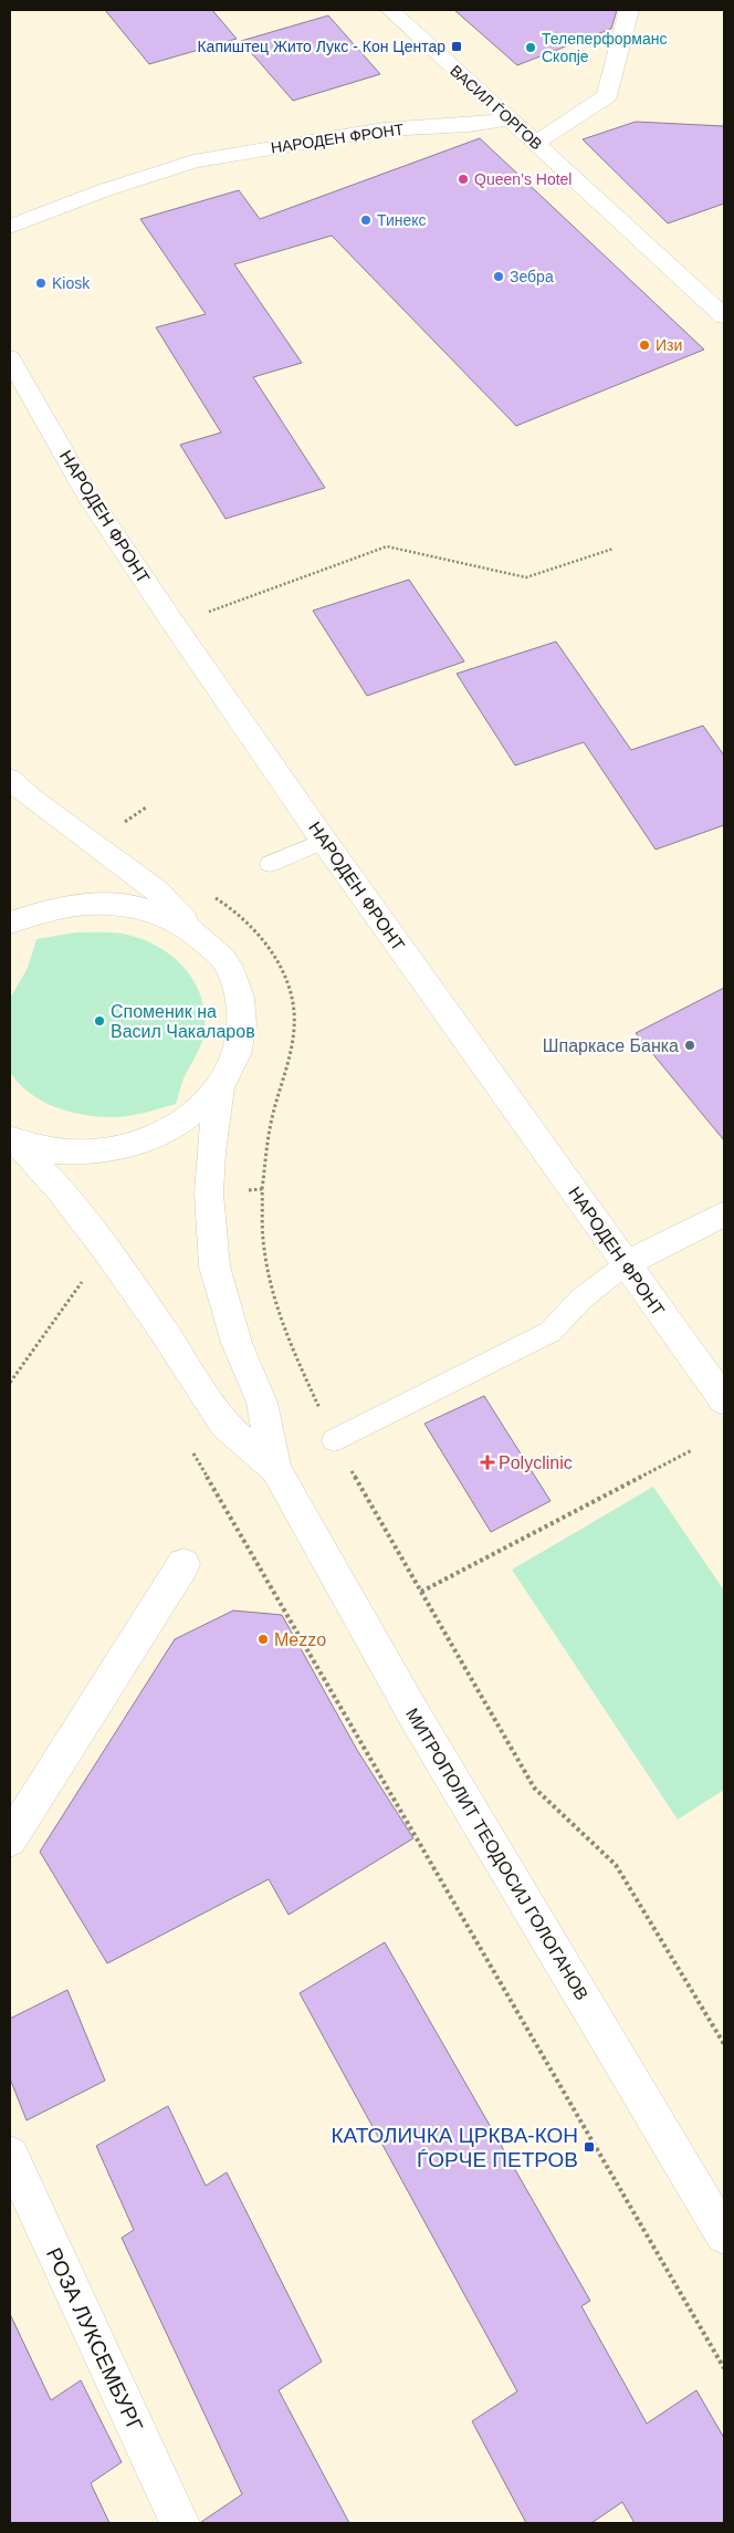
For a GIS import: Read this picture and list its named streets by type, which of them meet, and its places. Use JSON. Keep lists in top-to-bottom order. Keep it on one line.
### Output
{"streets":{"street":["ВАСИЛ ЃОРГОВ","НАРОДЕН ФРОНТ","МИТРОПОЛИТ ТЕОДОСИЈ ГОЛОГАНОВ","РОЗА ЛУКСЕМБУРГ"]},"crossings":[["ВАСИЛ ЃОРГОВ","НАРОДЕН ФРОНТ"]],"places":{"transit":["Капиштец Жито Лукс - Кон Центар","КАТОЛИЧКА ЦРКВА-КОН ЃОРЧЕ ПЕТРОВ"],"other":["Телеперформанс Скопје","Queen’s Hotel","Тинекс","Зебра","Kiosk","Изи","Споменик на Васил Чакаларов","Шпаркасе Банка","Mezzo"],"health":["Polyclinic"]}}
